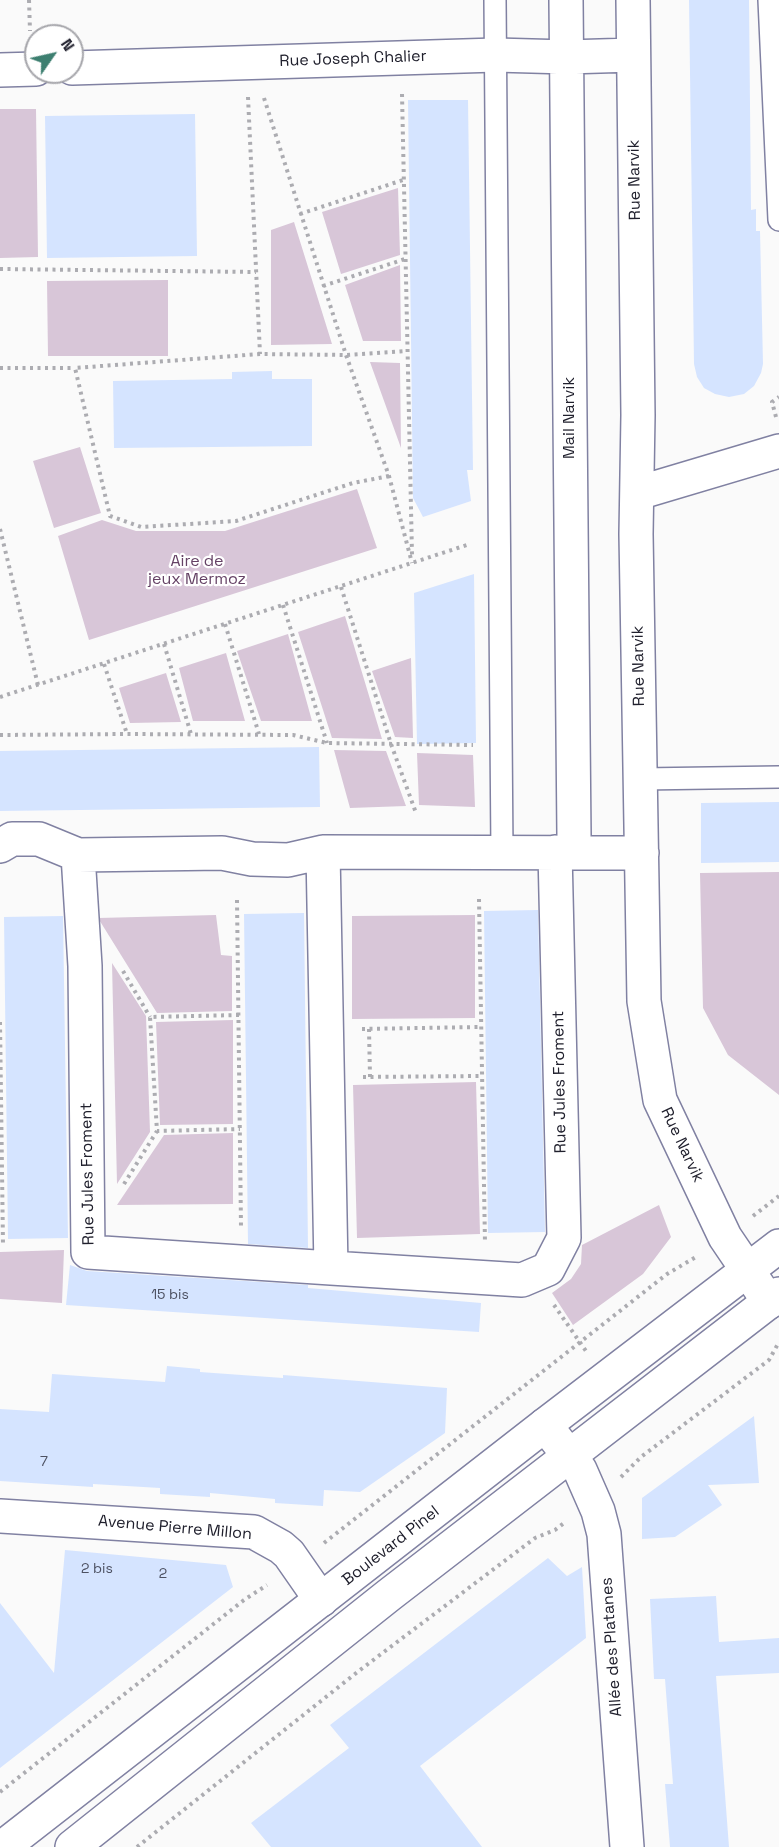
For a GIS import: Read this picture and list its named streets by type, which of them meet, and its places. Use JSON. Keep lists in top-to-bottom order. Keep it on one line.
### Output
{"streets":{"street":["Rue Joseph Chalier","Rue Narvik","Mail Narvik","Rue Jules Froment","Avenue Pierre Millon","Boulevard Pinel","Allée des Platanes"]},"crossings":[["Rue Joseph Chalier","Rue Narvik"],["Rue Joseph Chalier","Mail Narvik"],["Rue Narvik","Boulevard Pinel"],["Mail Narvik","Rue Jules Froment"],["Avenue Pierre Millon","Boulevard Pinel"],["Boulevard Pinel","Allée des Platanes"]],"parks":["Aire de jeux Mermoz"],"house_numbers":["15 bis","7","2 bis","2"],"north":"top right"}
